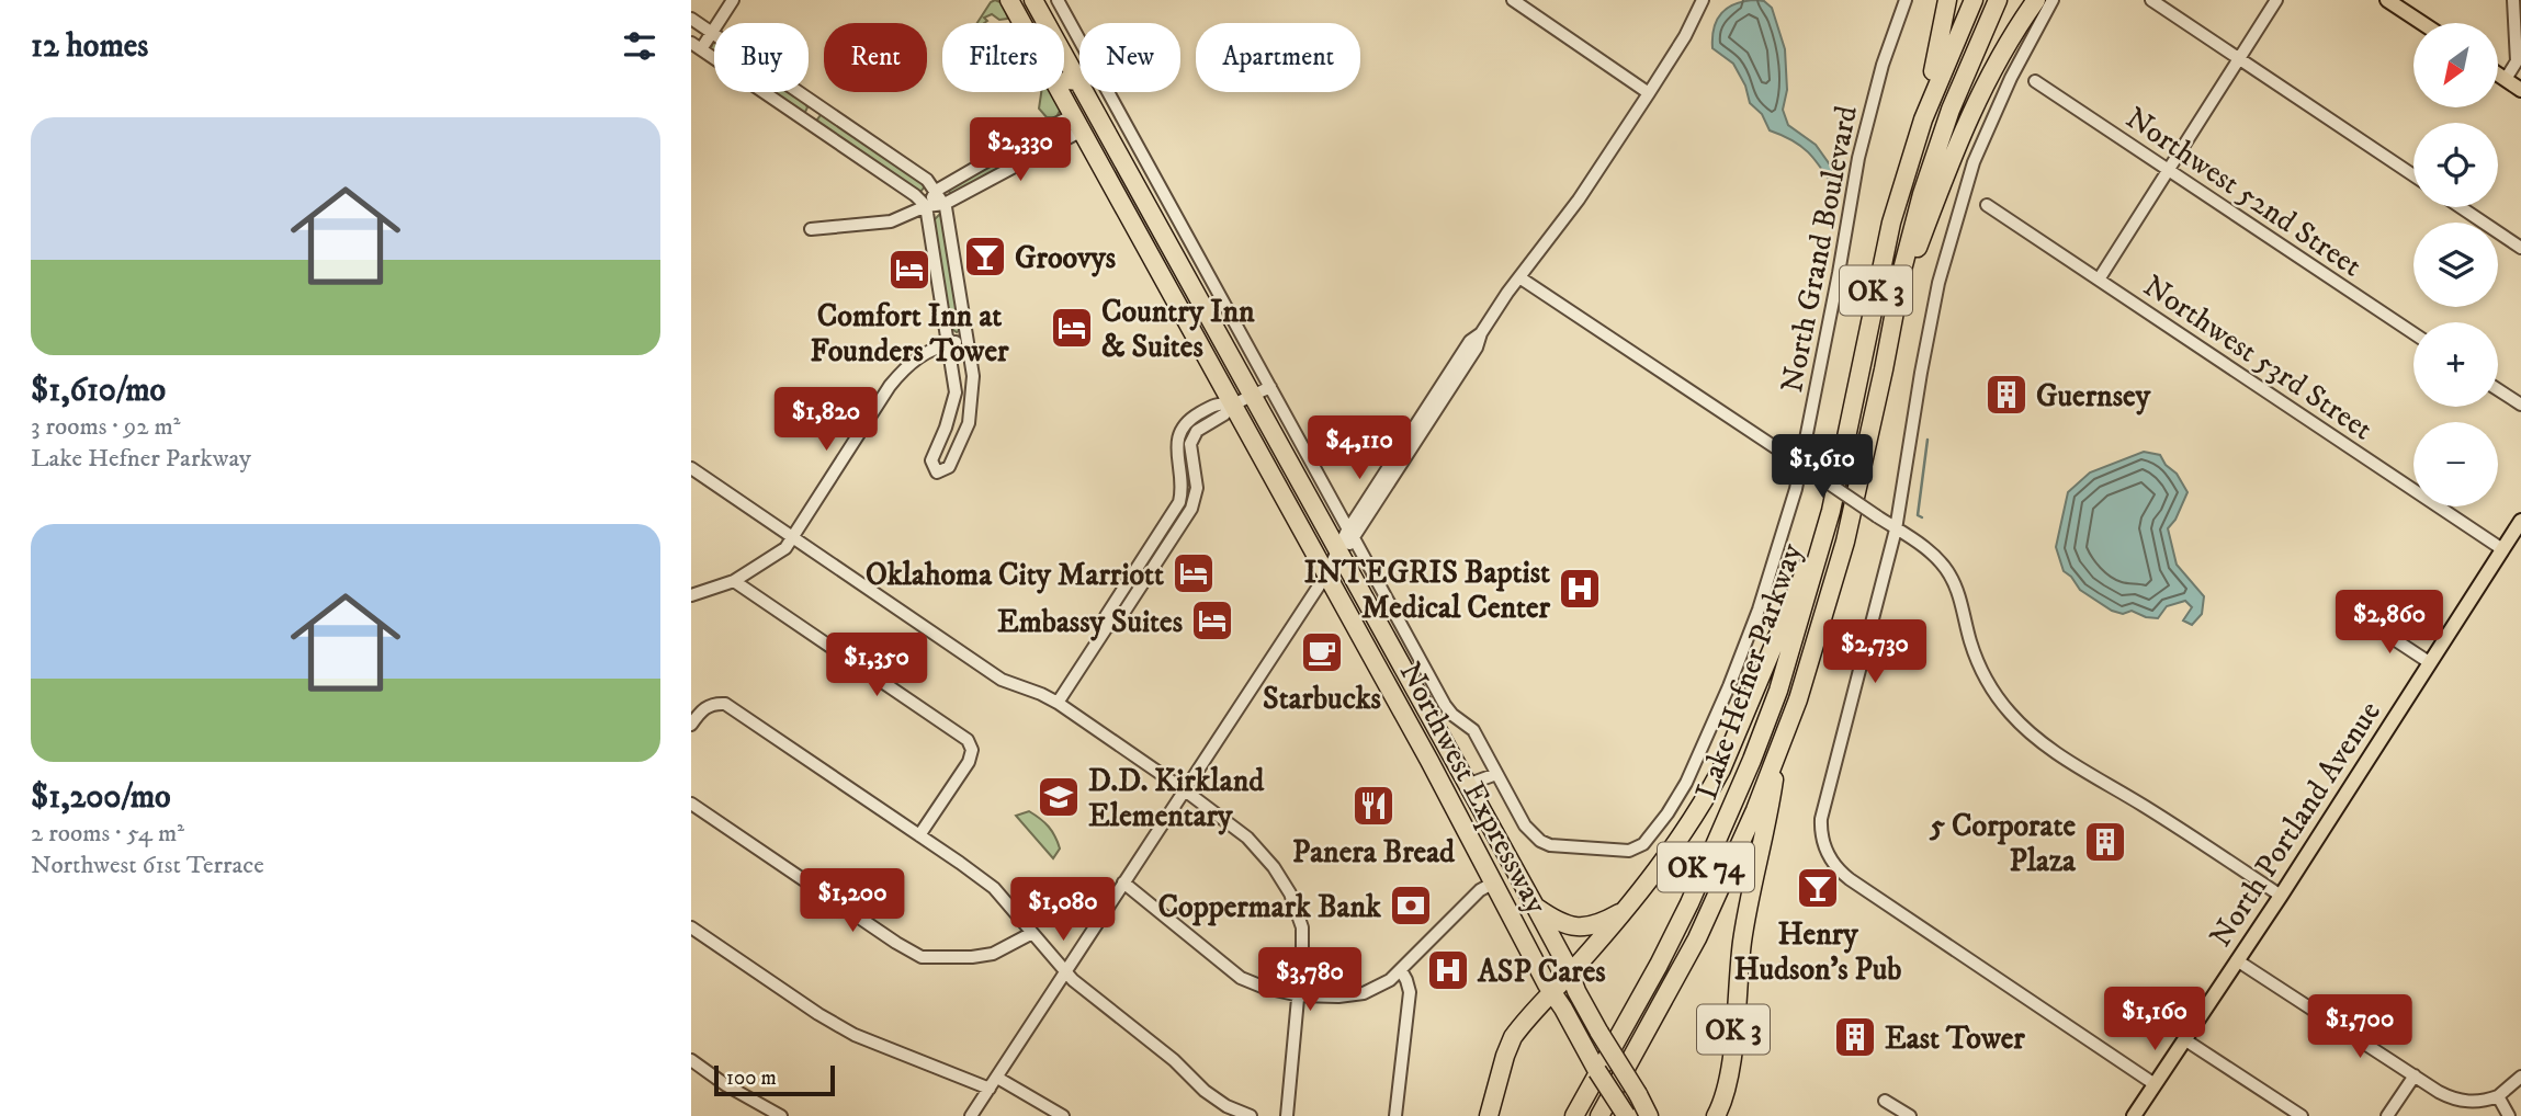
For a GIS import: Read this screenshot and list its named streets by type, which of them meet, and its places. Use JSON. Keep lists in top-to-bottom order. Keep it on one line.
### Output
{"streets":{"highway":["OK 3","Lake Hefner Parkway","Northwest Expressway","OK 74"],"main road":["North Portland Avenue"],"street":["Northwest 52nd Street","North Grand Boulevard","Northwest 53rd Street"]},"crossings":[["North Grand Boulevard","Northwest Expressway"],["OK 3","Lake Hefner Parkway"],["OK 3","Northwest Expressway"],["Northwest 53rd Street","North Portland Avenue"]],"places":{"bar":["Groovys","Henry Hudson's Pub"],"hotel":["Comfort Inn at Founders Tower","Country Inn & Suites","Oklahoma City Marriott","Embassy Suites"],"building":["Guernsey","5 Corporate Plaza","East Tower"],"hospital":["INTEGRIS Baptist Medical Center","ASP Cares"],"cafe":["Starbucks"],"school or university":["D.D. Kirkland Elementary"],"restaurant":["Panera Bread"],"bank":["Coppermark Bank"]},"scale_bar":"100 m","north":"bottom left","page":{"heading":"12 homes","map_buttons":["+","−"],"chip":["Buy","Rent","Filters","New","Apartment"],"list":[{"name":"$1,610/mo","note":"3 rooms · 92 m² · Lake Hefner Parkway"},{"name":"$1,200/mo","note":"2 rooms · 54 m² · Northwest 61st Terrace"}],"price":["$2,330","$1,820","$4,110","$1,610","$2,860","$2,730","$1,350","$1,200","$1,080","$3,780","$1,160","$1,700"],"scale":"100 m"}}
